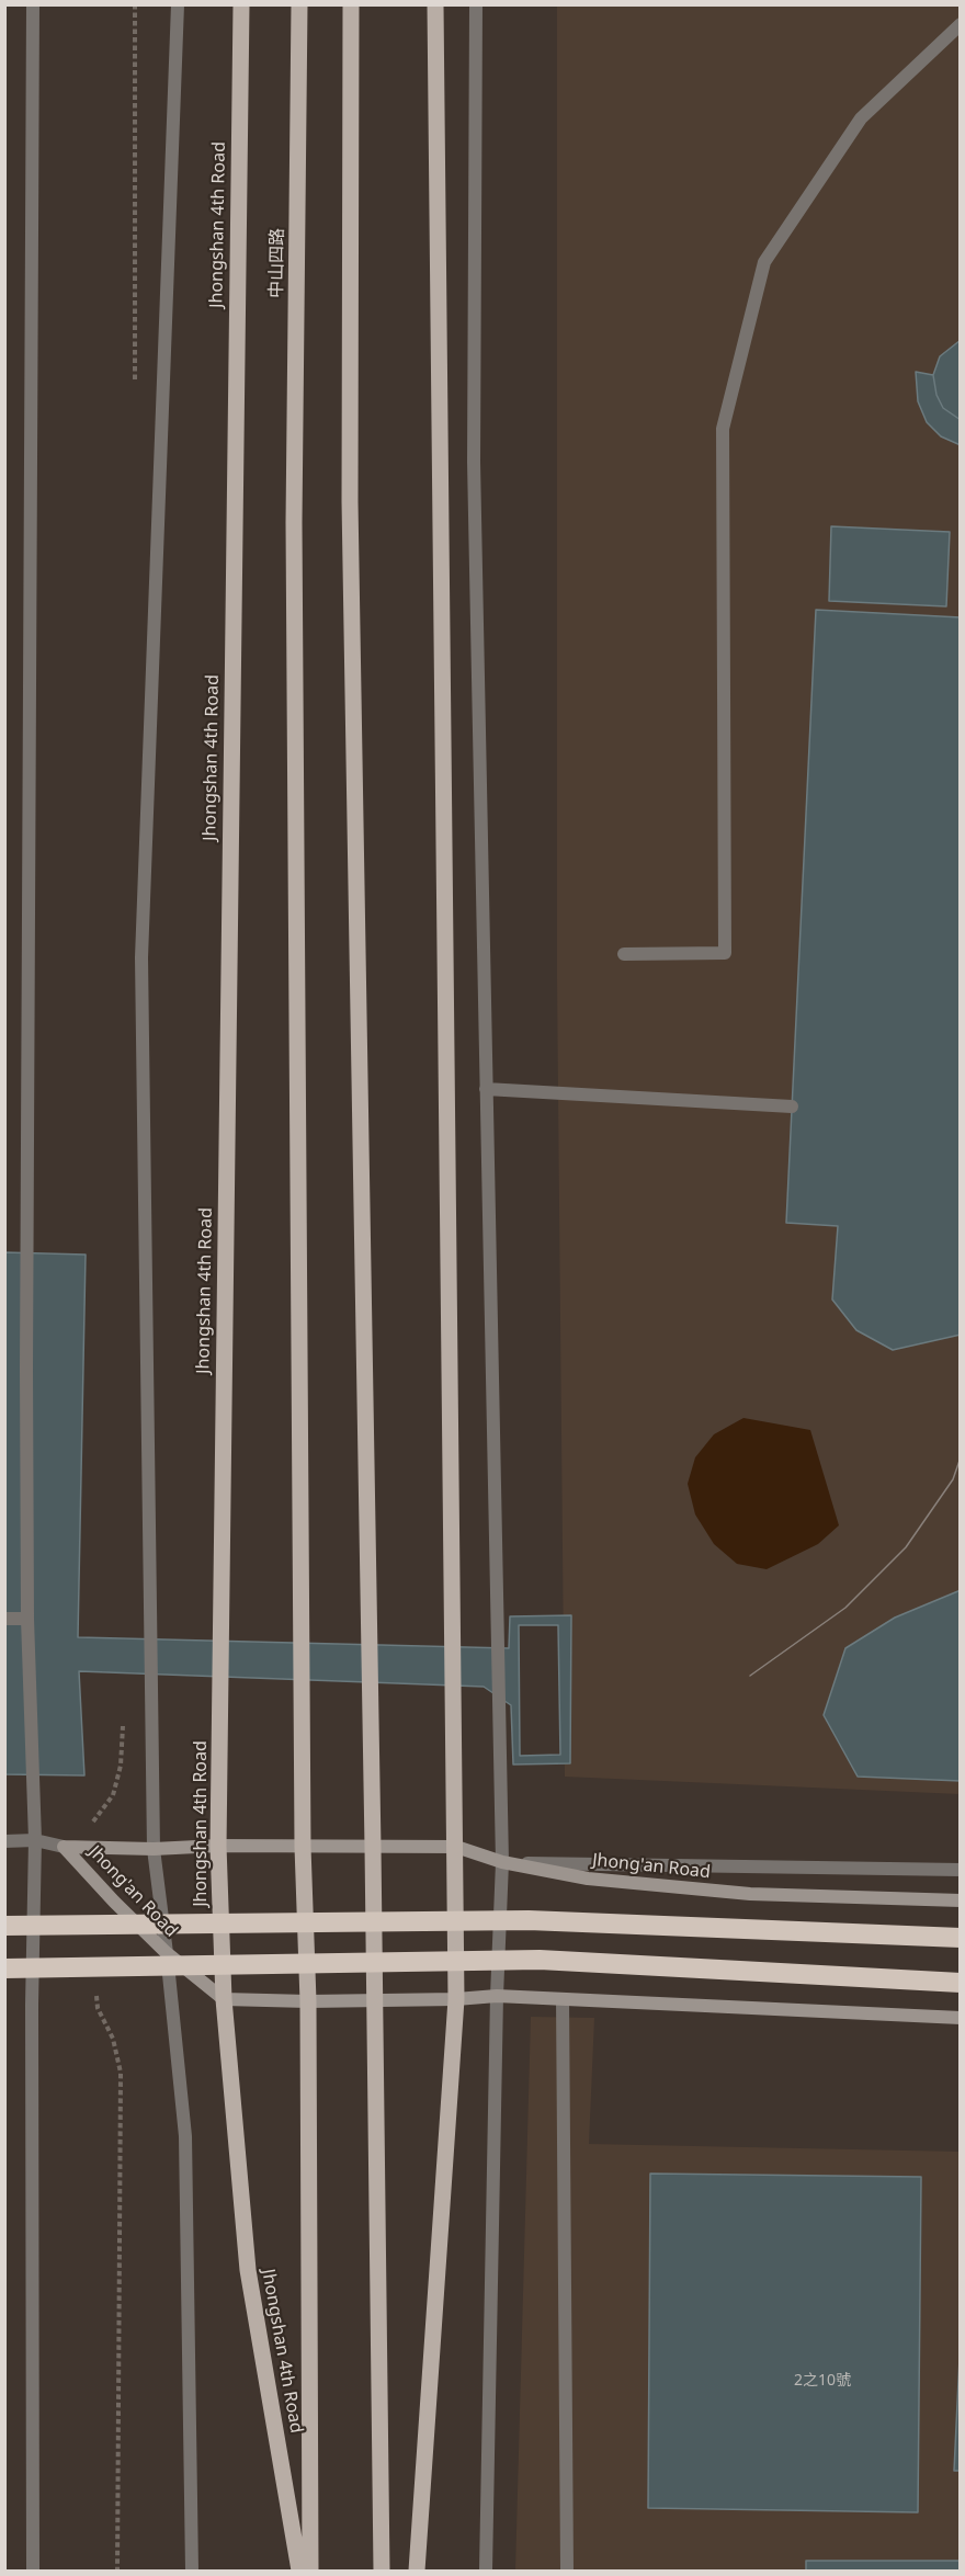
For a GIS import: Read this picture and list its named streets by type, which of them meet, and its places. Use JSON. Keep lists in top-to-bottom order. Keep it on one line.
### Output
{"streets":{"main road":["Jhongshan 4th Road","中山四路"],"street":["Jhong'an Road"]},"crossings":[["Jhongshan 4th Road","中山四路"],["Jhongshan 4th Road","Jhong'an Road"],["中山四路","Jhong'an Road"]],"house_numbers":["2之10號"]}
